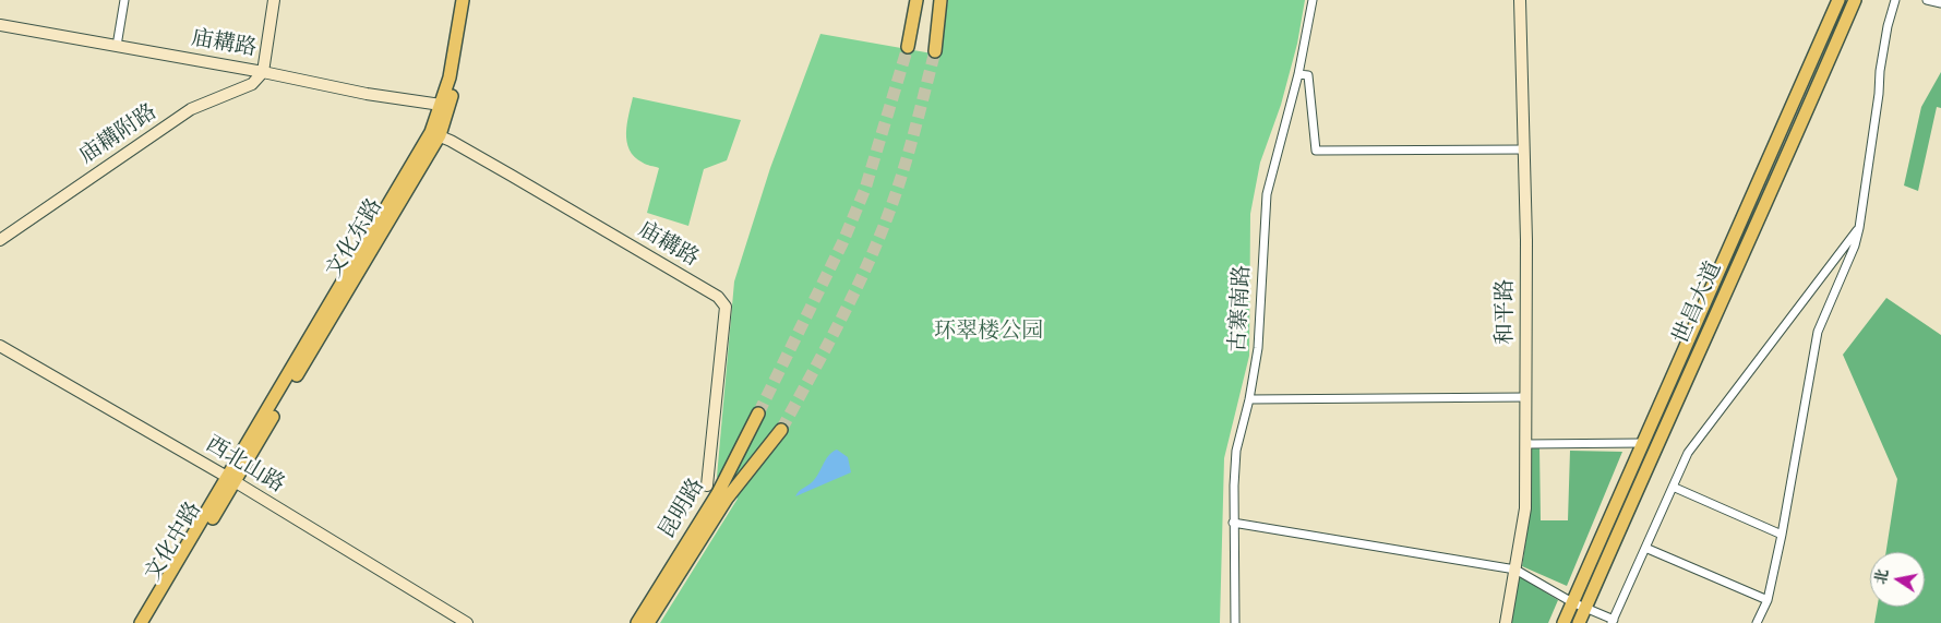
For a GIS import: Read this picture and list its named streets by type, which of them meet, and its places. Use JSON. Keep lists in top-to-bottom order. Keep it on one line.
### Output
{"streets":{"main road":["文化东路","世昌大道","昆明路","文化中路"],"street":["庙耩路","庙耩附路","古寨南路","和平路","西北山路"]},"crossings":[["庙耩路","庙耩附路"],["庙耩路","文化东路"],["文化东路","西北山路"],["文化东路","文化中路"],["西北山路","文化中路"]],"parks":["环翠楼公园"],"north":"left"}
